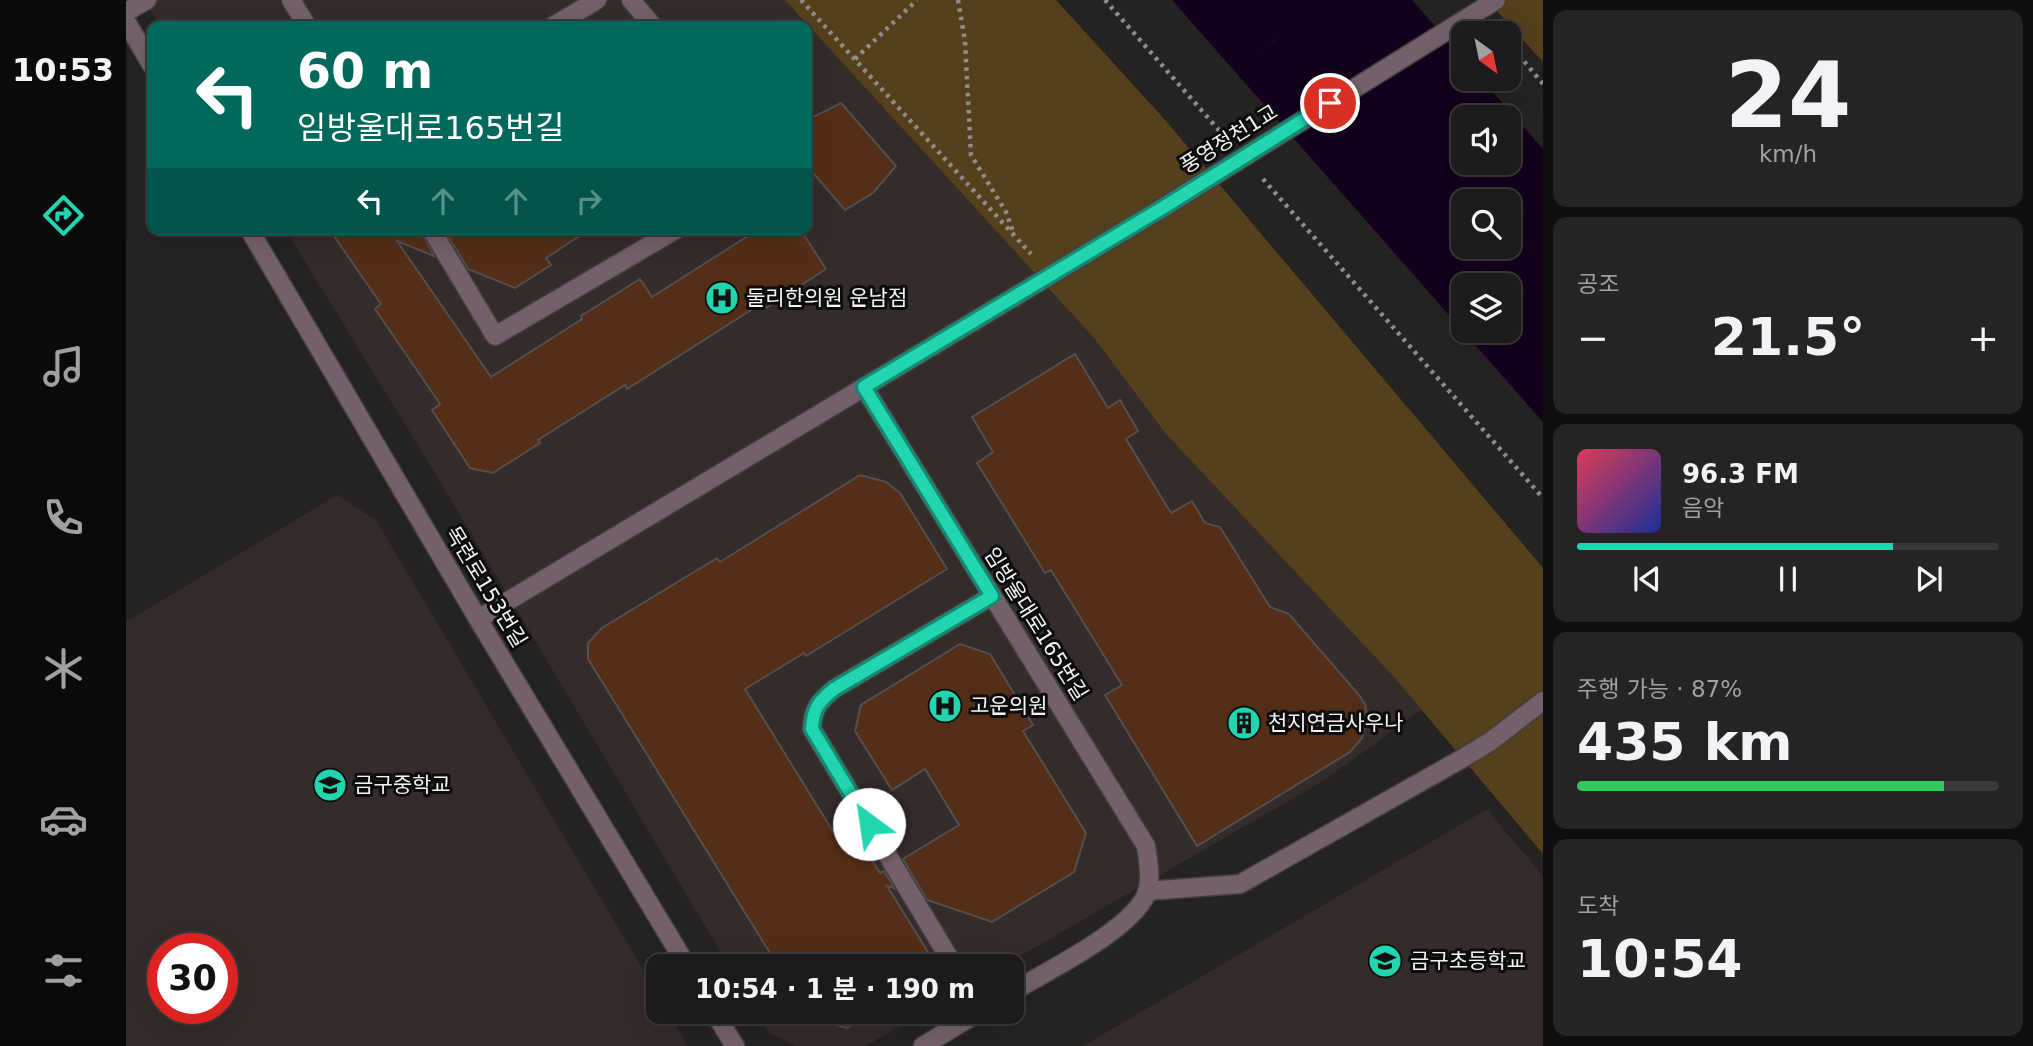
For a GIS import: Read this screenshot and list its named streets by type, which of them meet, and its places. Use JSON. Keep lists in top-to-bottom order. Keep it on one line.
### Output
{"streets":{"street":["풍영정천1교","목련로153번길","임방울대로165번길"]},"crossings":[["풍영정천1교","목련로153번길"],["풍영정천1교","임방울대로165번길"]],"places":{"hospital":["둘리한의원 운남점","고운의원"],"building":["천지연금사우나"],"school or university":["금구중학교","금구초등학교"]},"north":"bottom right","page":{"tabs":"10:53","tile":[["24","km/h"],"공조",["주행 가능 · 87%","435 km"],["도착","10:54"]],"turn":["60 m","임방울대로165번길"],"heat":["−","21.5°","+"],"song":["96.3 FM","음악"],"limit":"30","trip":"10:54 · 1 분 · 190 m"}}
